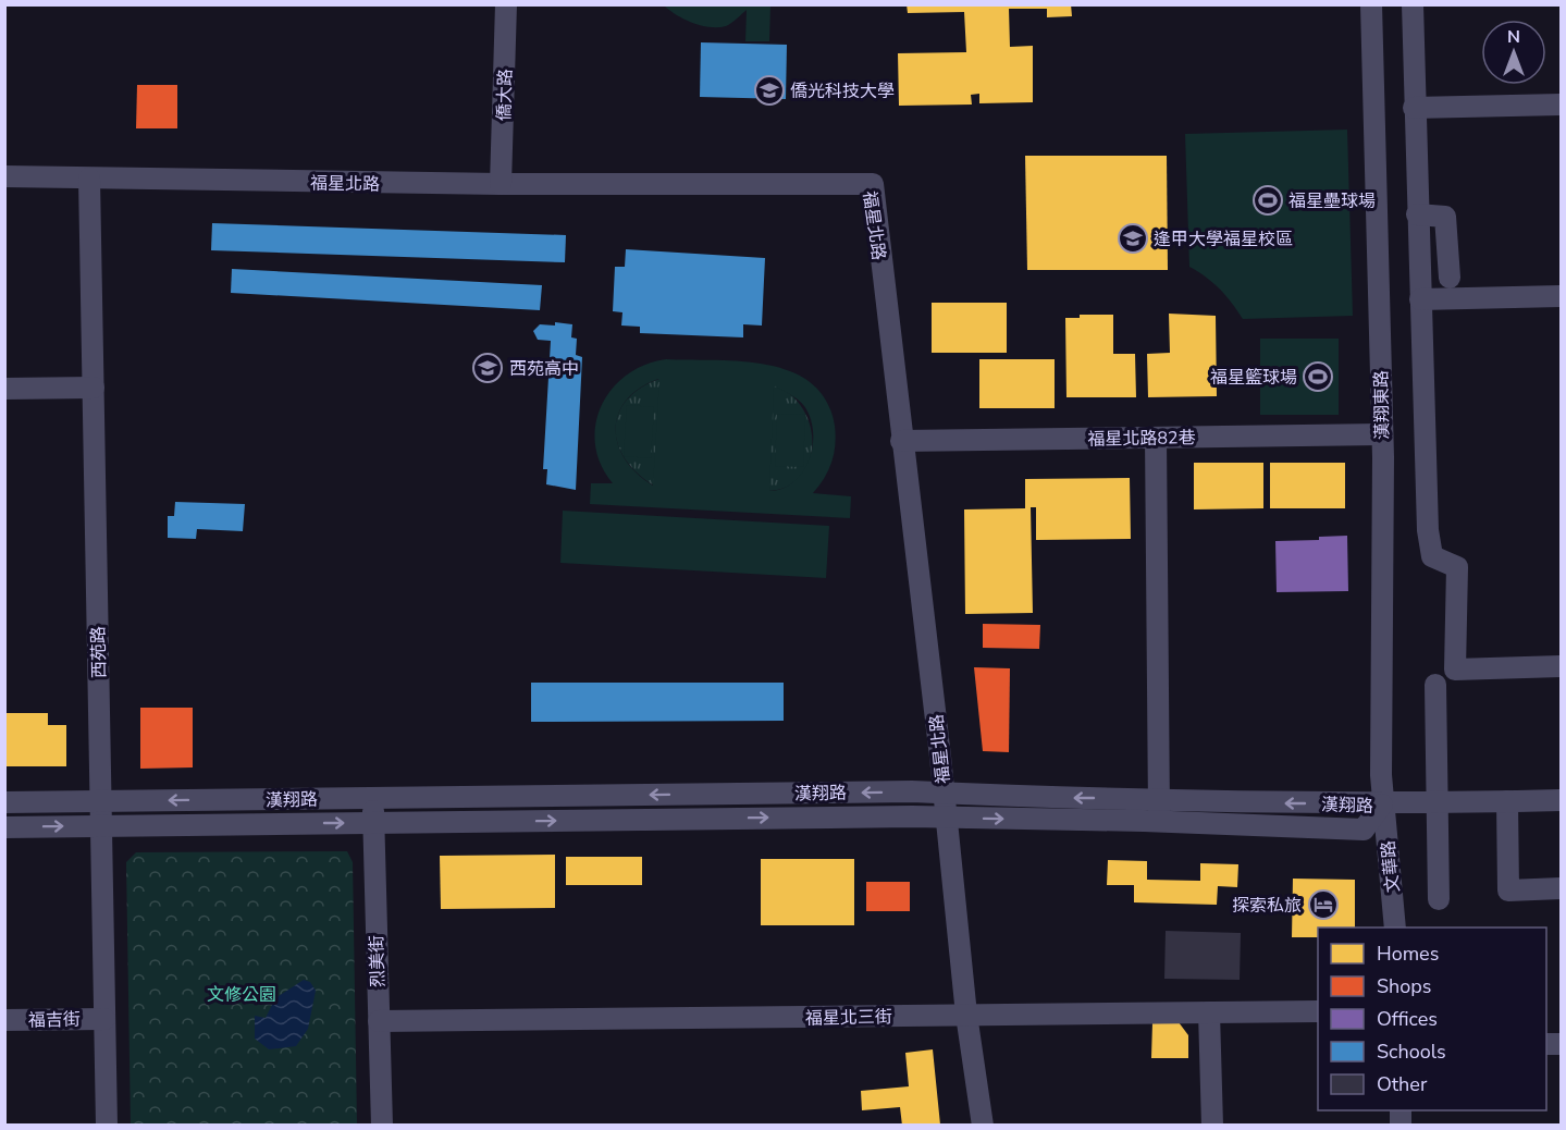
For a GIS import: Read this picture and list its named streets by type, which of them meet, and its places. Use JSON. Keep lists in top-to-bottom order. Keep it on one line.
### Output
{"streets":{"street":["僑大路","福星北路","漢翔東路","福星北路82巷","西苑路","漢翔路","文華路","烈美街","福星北三街","福吉街"]},"crossings":[["僑大路","福星北路"],["福星北路","福星北路82巷"],["福星北路","西苑路"],["福星北路","漢翔路"],["福星北路","福星北三街"],["漢翔東路","福星北路82巷"],["漢翔東路","漢翔路"],["漢翔東路","文華路"],["西苑路","漢翔路"],["西苑路","福吉街"],["漢翔路","文華路"],["漢翔路","烈美街"],["烈美街","福星北三街"]],"parks":["文修公園"],"places":{"school or university":["僑光科技大學","逢甲大學福星校區","西苑高中"],"sports":["福星壘球場","福星籃球場"],"hotel":["探索私旅"]},"legend":["Homes","Shops","Offices","Schools","Other"],"north":"top"}
